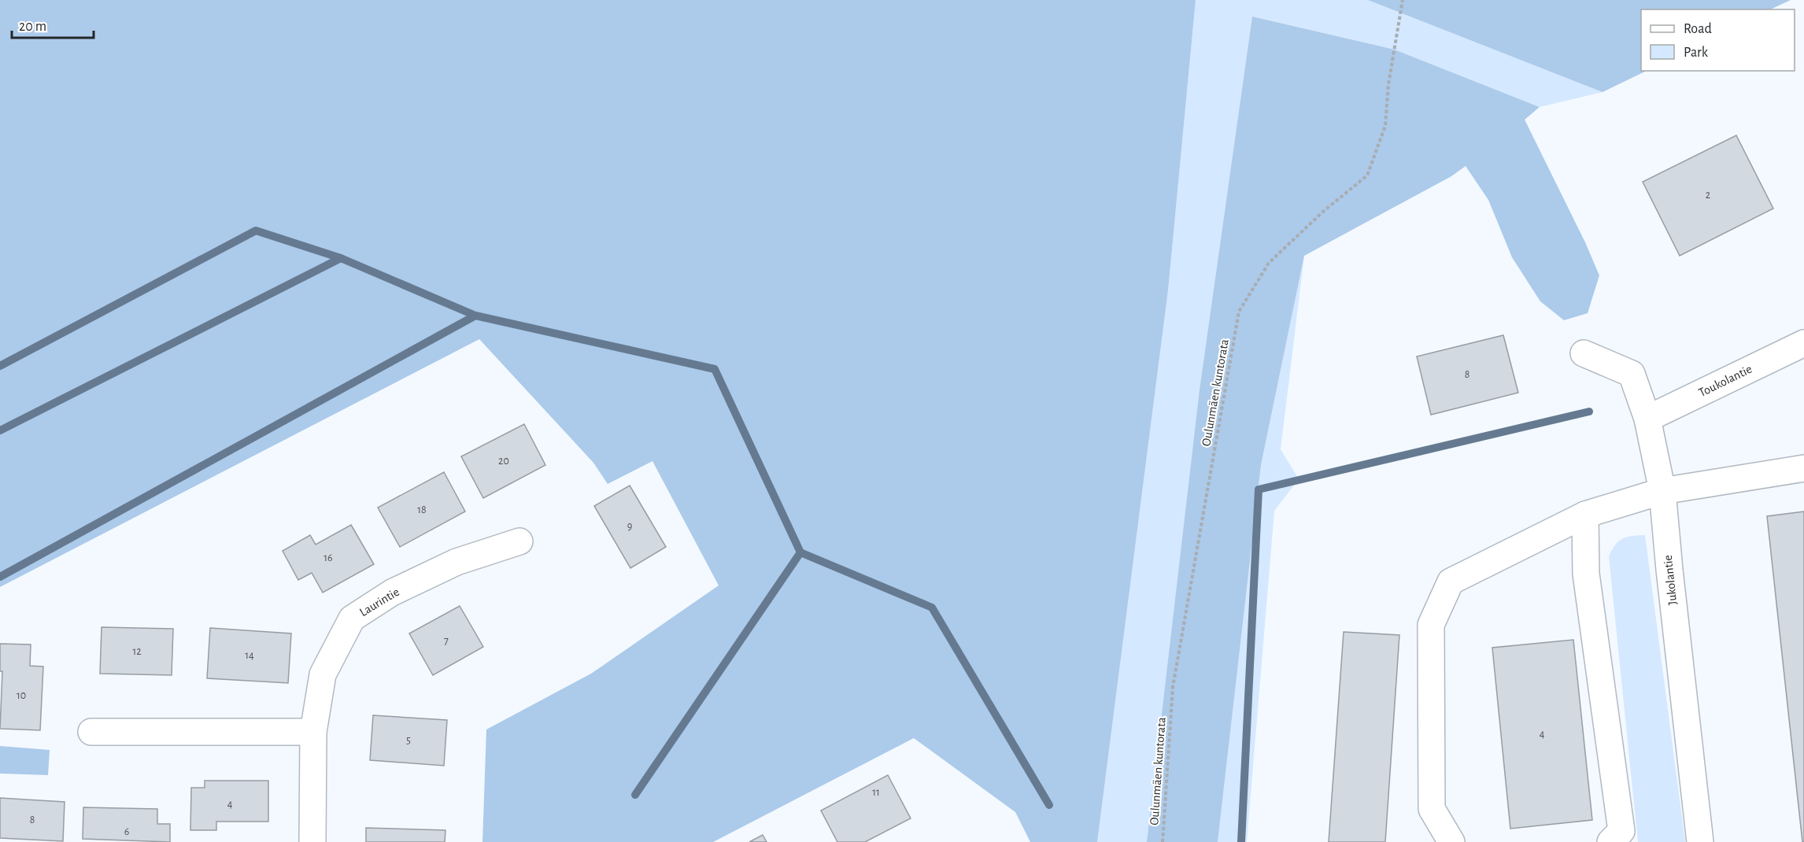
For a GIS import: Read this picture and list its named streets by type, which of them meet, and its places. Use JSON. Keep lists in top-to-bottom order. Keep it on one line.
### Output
{"streets":{"street":["Toukolantie","Jukolantie","Laurintie"],"path":["Oulunmäen kuntorata"]},"crossings":[["Toukolantie","Jukolantie"]],"house_numbers":["2","8","20","18","9","16","7","12","14","10","4","5","11","4","8","6"],"legend":["Road","Park"],"scale_bar":"20 m"}
